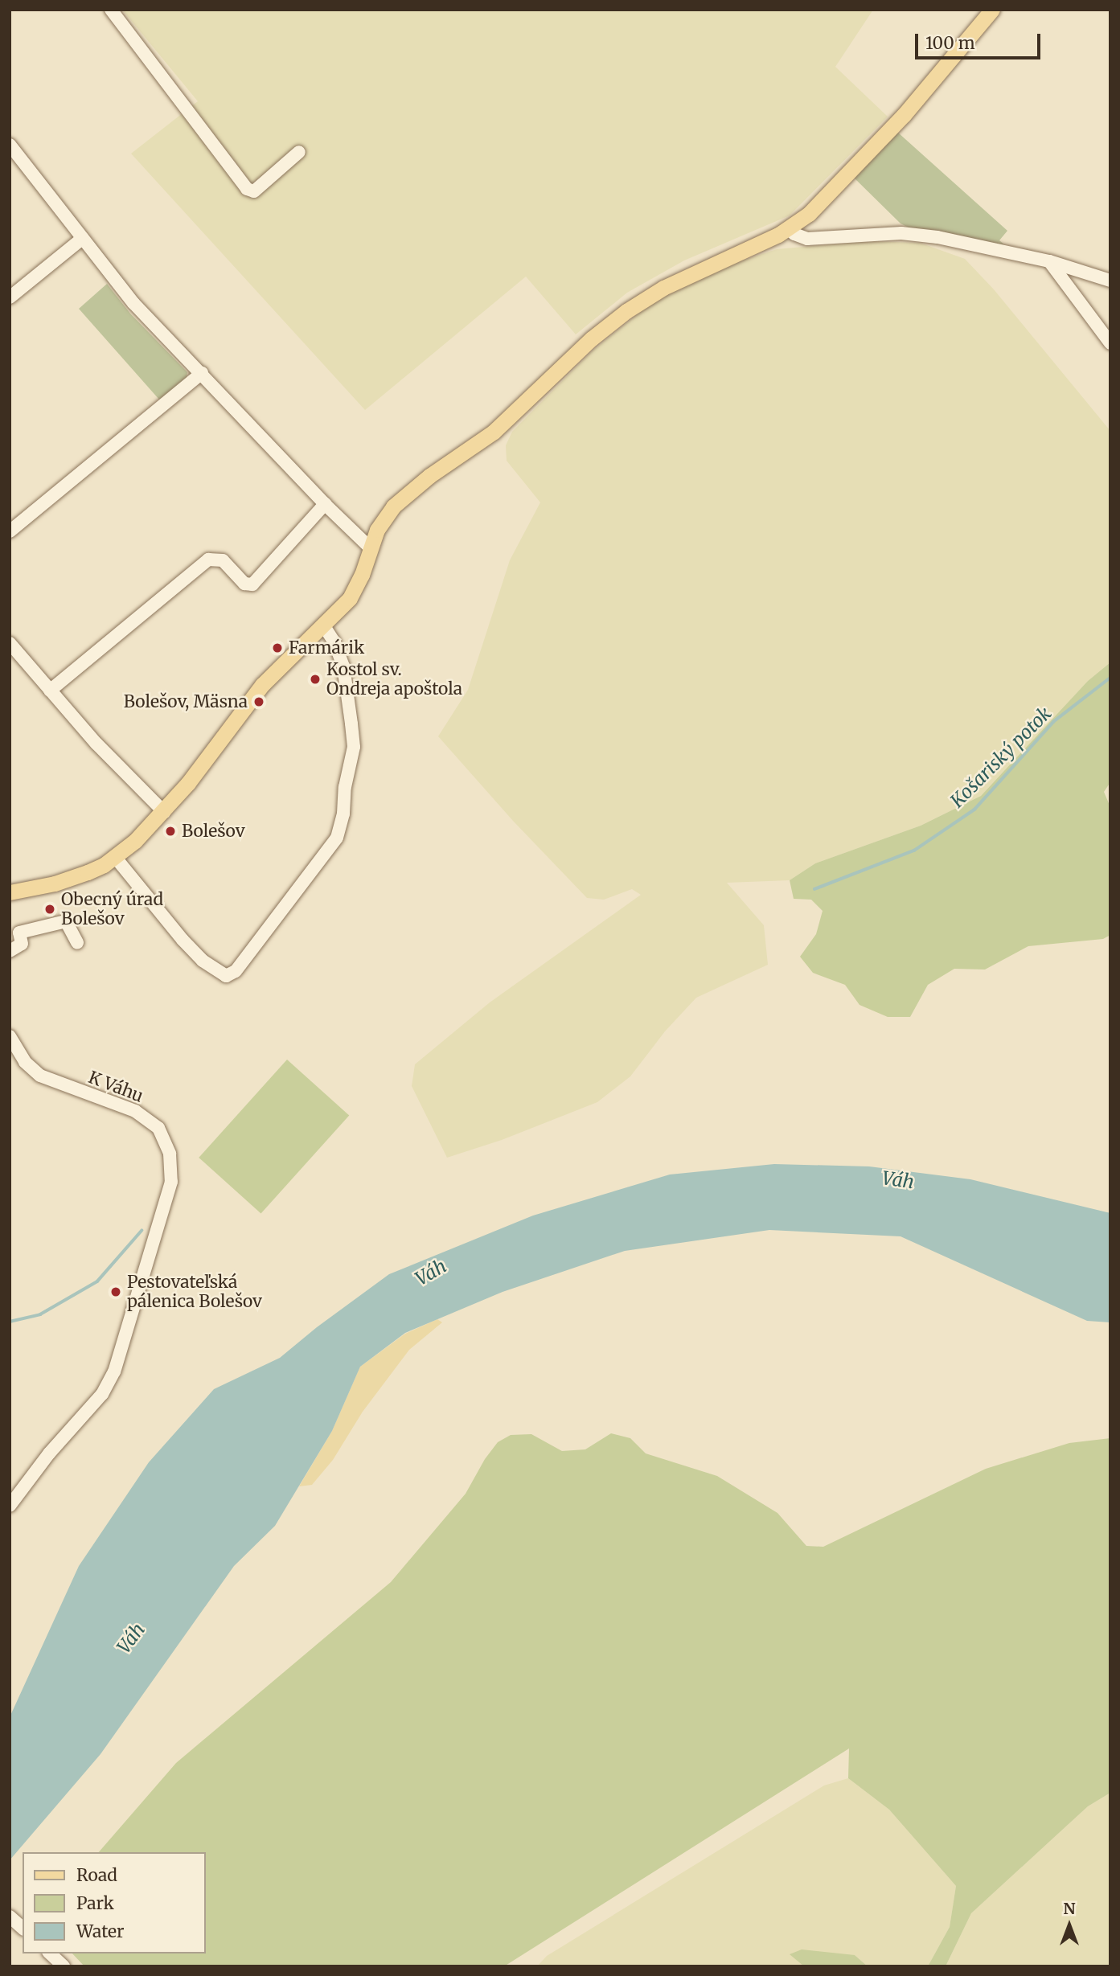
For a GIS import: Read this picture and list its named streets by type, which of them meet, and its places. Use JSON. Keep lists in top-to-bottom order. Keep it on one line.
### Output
{"streets":{"street":["K Váhu"]},"water":["Košariský potok","Váh"],"places":["Farmárik","Kostol sv. Ondreja apoštola","Bolešov, Mäsna","Bolešov","Obecný úrad Bolešov","Pestovateľská pálenica Bolešov"],"legend":["Road","Park","Water"],"scale_bar":"100 m","north":"top"}
